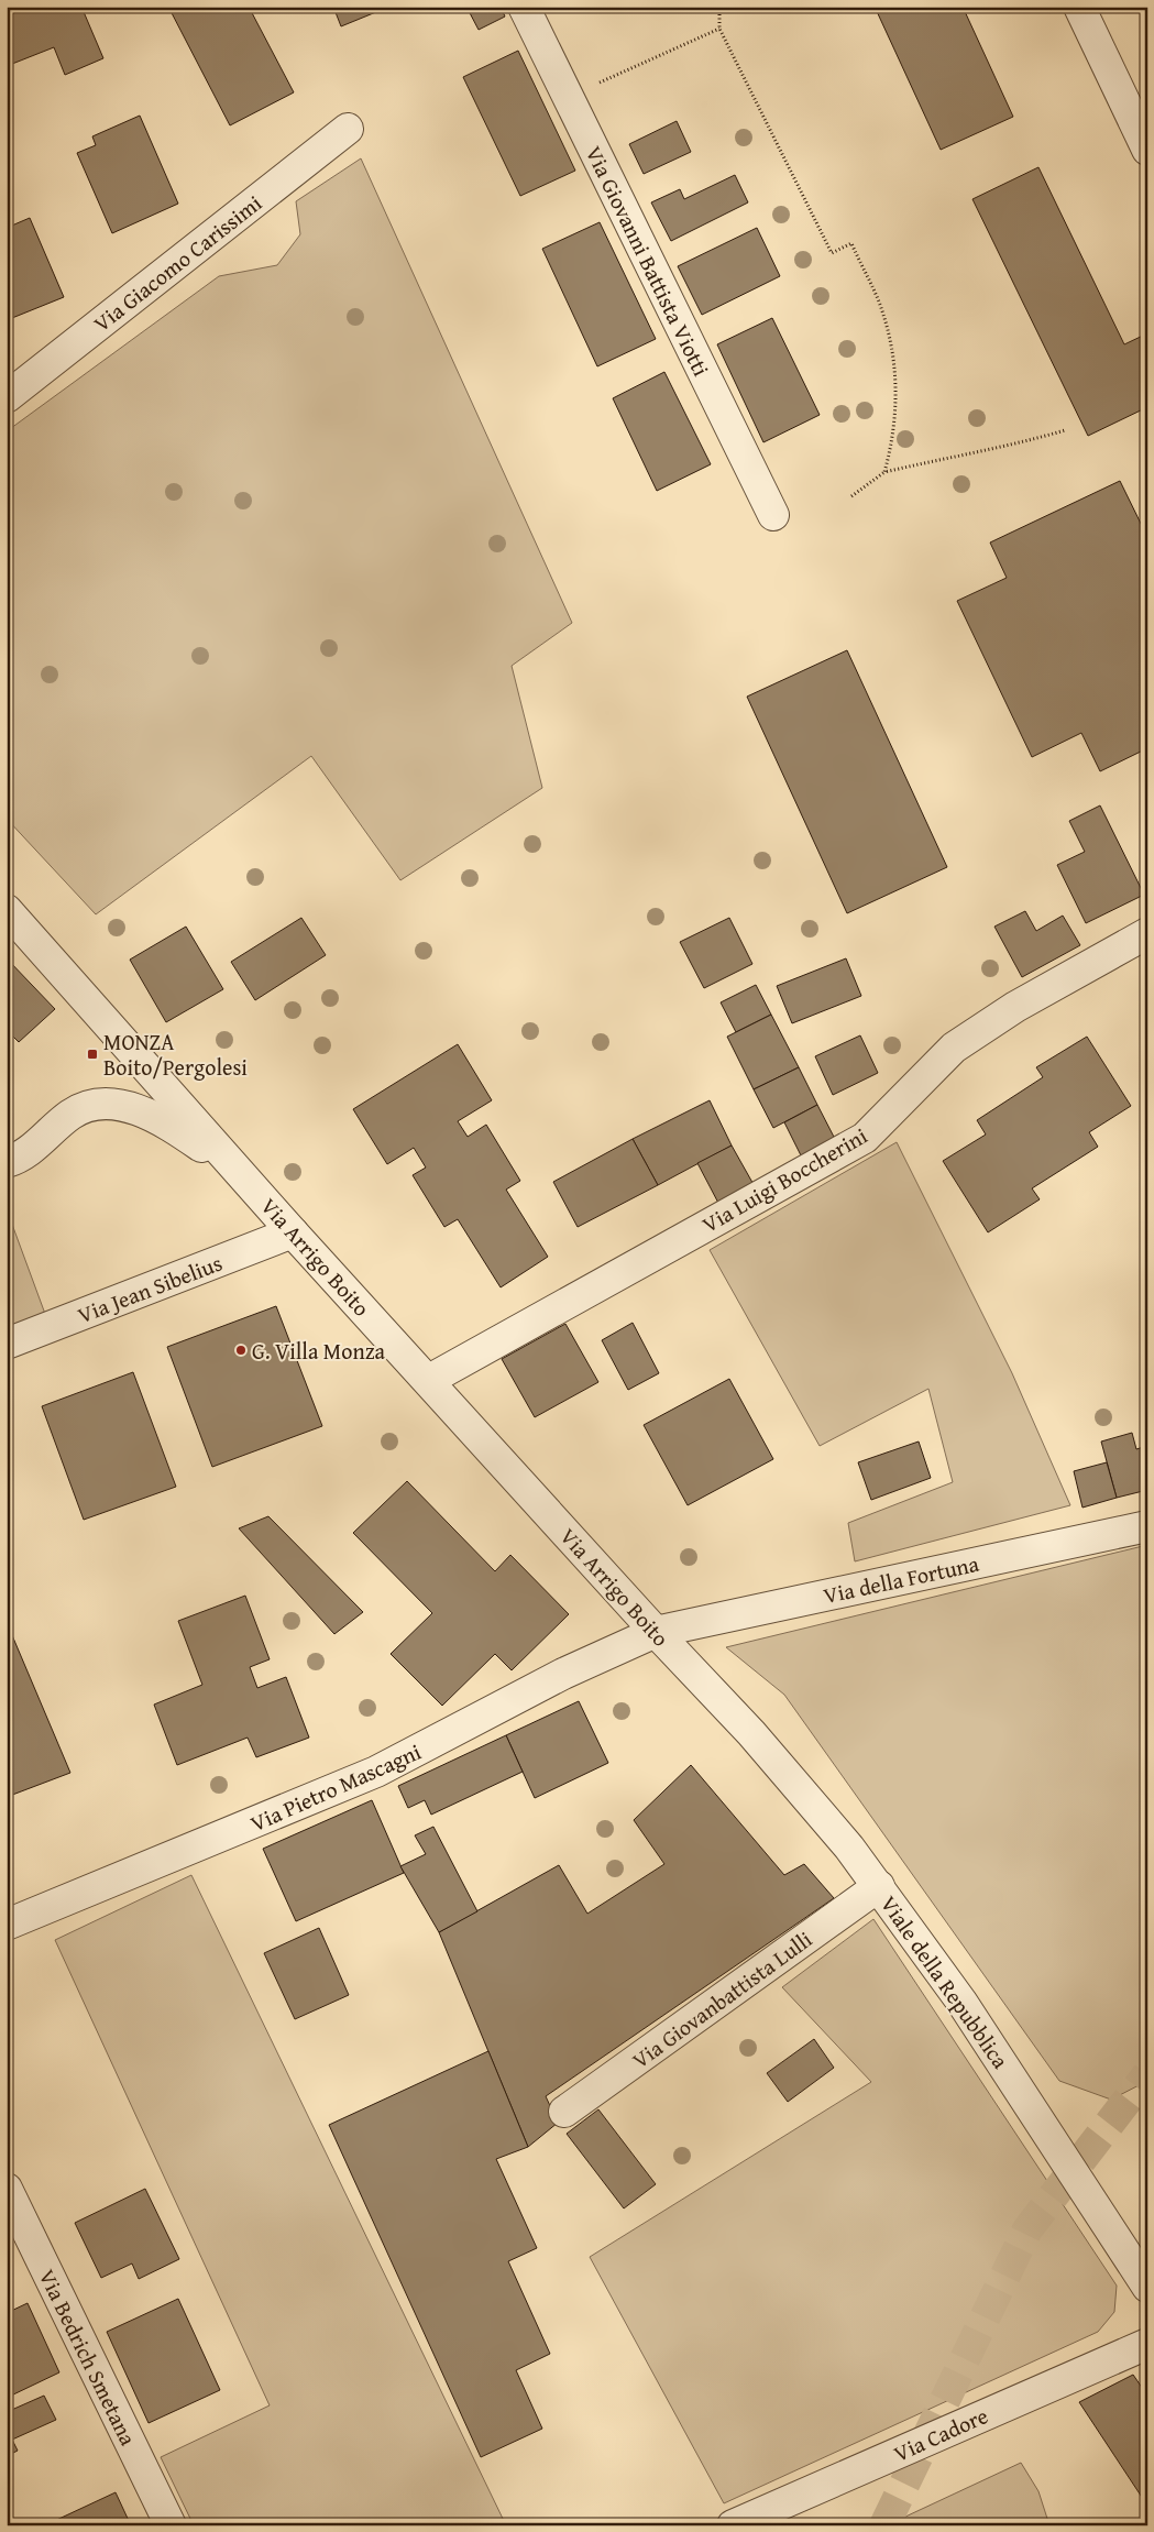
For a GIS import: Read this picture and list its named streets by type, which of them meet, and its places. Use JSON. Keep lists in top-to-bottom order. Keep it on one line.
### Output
{"streets":{"street":["Via Giovanni Battista Viotti","Via Giacomo Carissimi","Via Luigi Boccherini","Via Arrigo Boito","Via Jean Sibelius","Via della Fortuna","Via Pietro Mascagni","Viale della Repubblica","Via Giovanbattista Lulli","Via Bedrich Smetana","Via Cadore"]},"crossings":[["Via Luigi Boccherini","Via Arrigo Boito"],["Via Arrigo Boito","Via Jean Sibelius"],["Via Arrigo Boito","Via della Fortuna"],["Via Arrigo Boito","Via Pietro Mascagni"],["Via Arrigo Boito","Viale della Repubblica"],["Via della Fortuna","Via Pietro Mascagni"],["Viale della Repubblica","Via Giovanbattista Lulli"]],"places":{"transit":["MONZA Boito/Pergolesi"],"other":["G. Villa Monza"]}}
